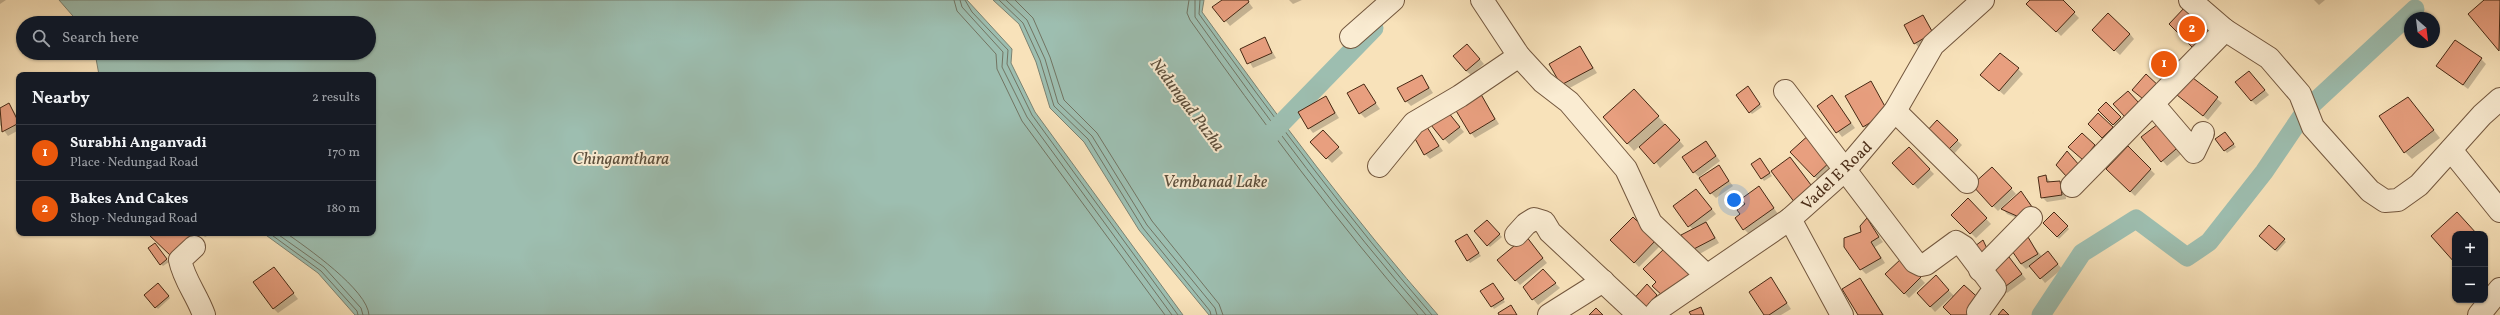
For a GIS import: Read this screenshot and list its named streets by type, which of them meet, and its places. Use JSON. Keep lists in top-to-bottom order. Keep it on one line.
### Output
{"streets":{"street":["Vadel E Road"]},"water":["Nedungad Puzha","Chingamthara","Vembanad Lake"],"north":"bottom right","page":{"pins":["2","1"],"search":"Search here","heading":["Nearby","2 results"],"list":[{"mark":"1","name":"Surabhi Anganvadi","note":"Place · Nedungad Road","value":"170 m"},{"mark":"2","name":"Bakes And Cakes","note":"Shop · Nedungad Road","value":"180 m"}],"map_buttons":["+","−"]}}
